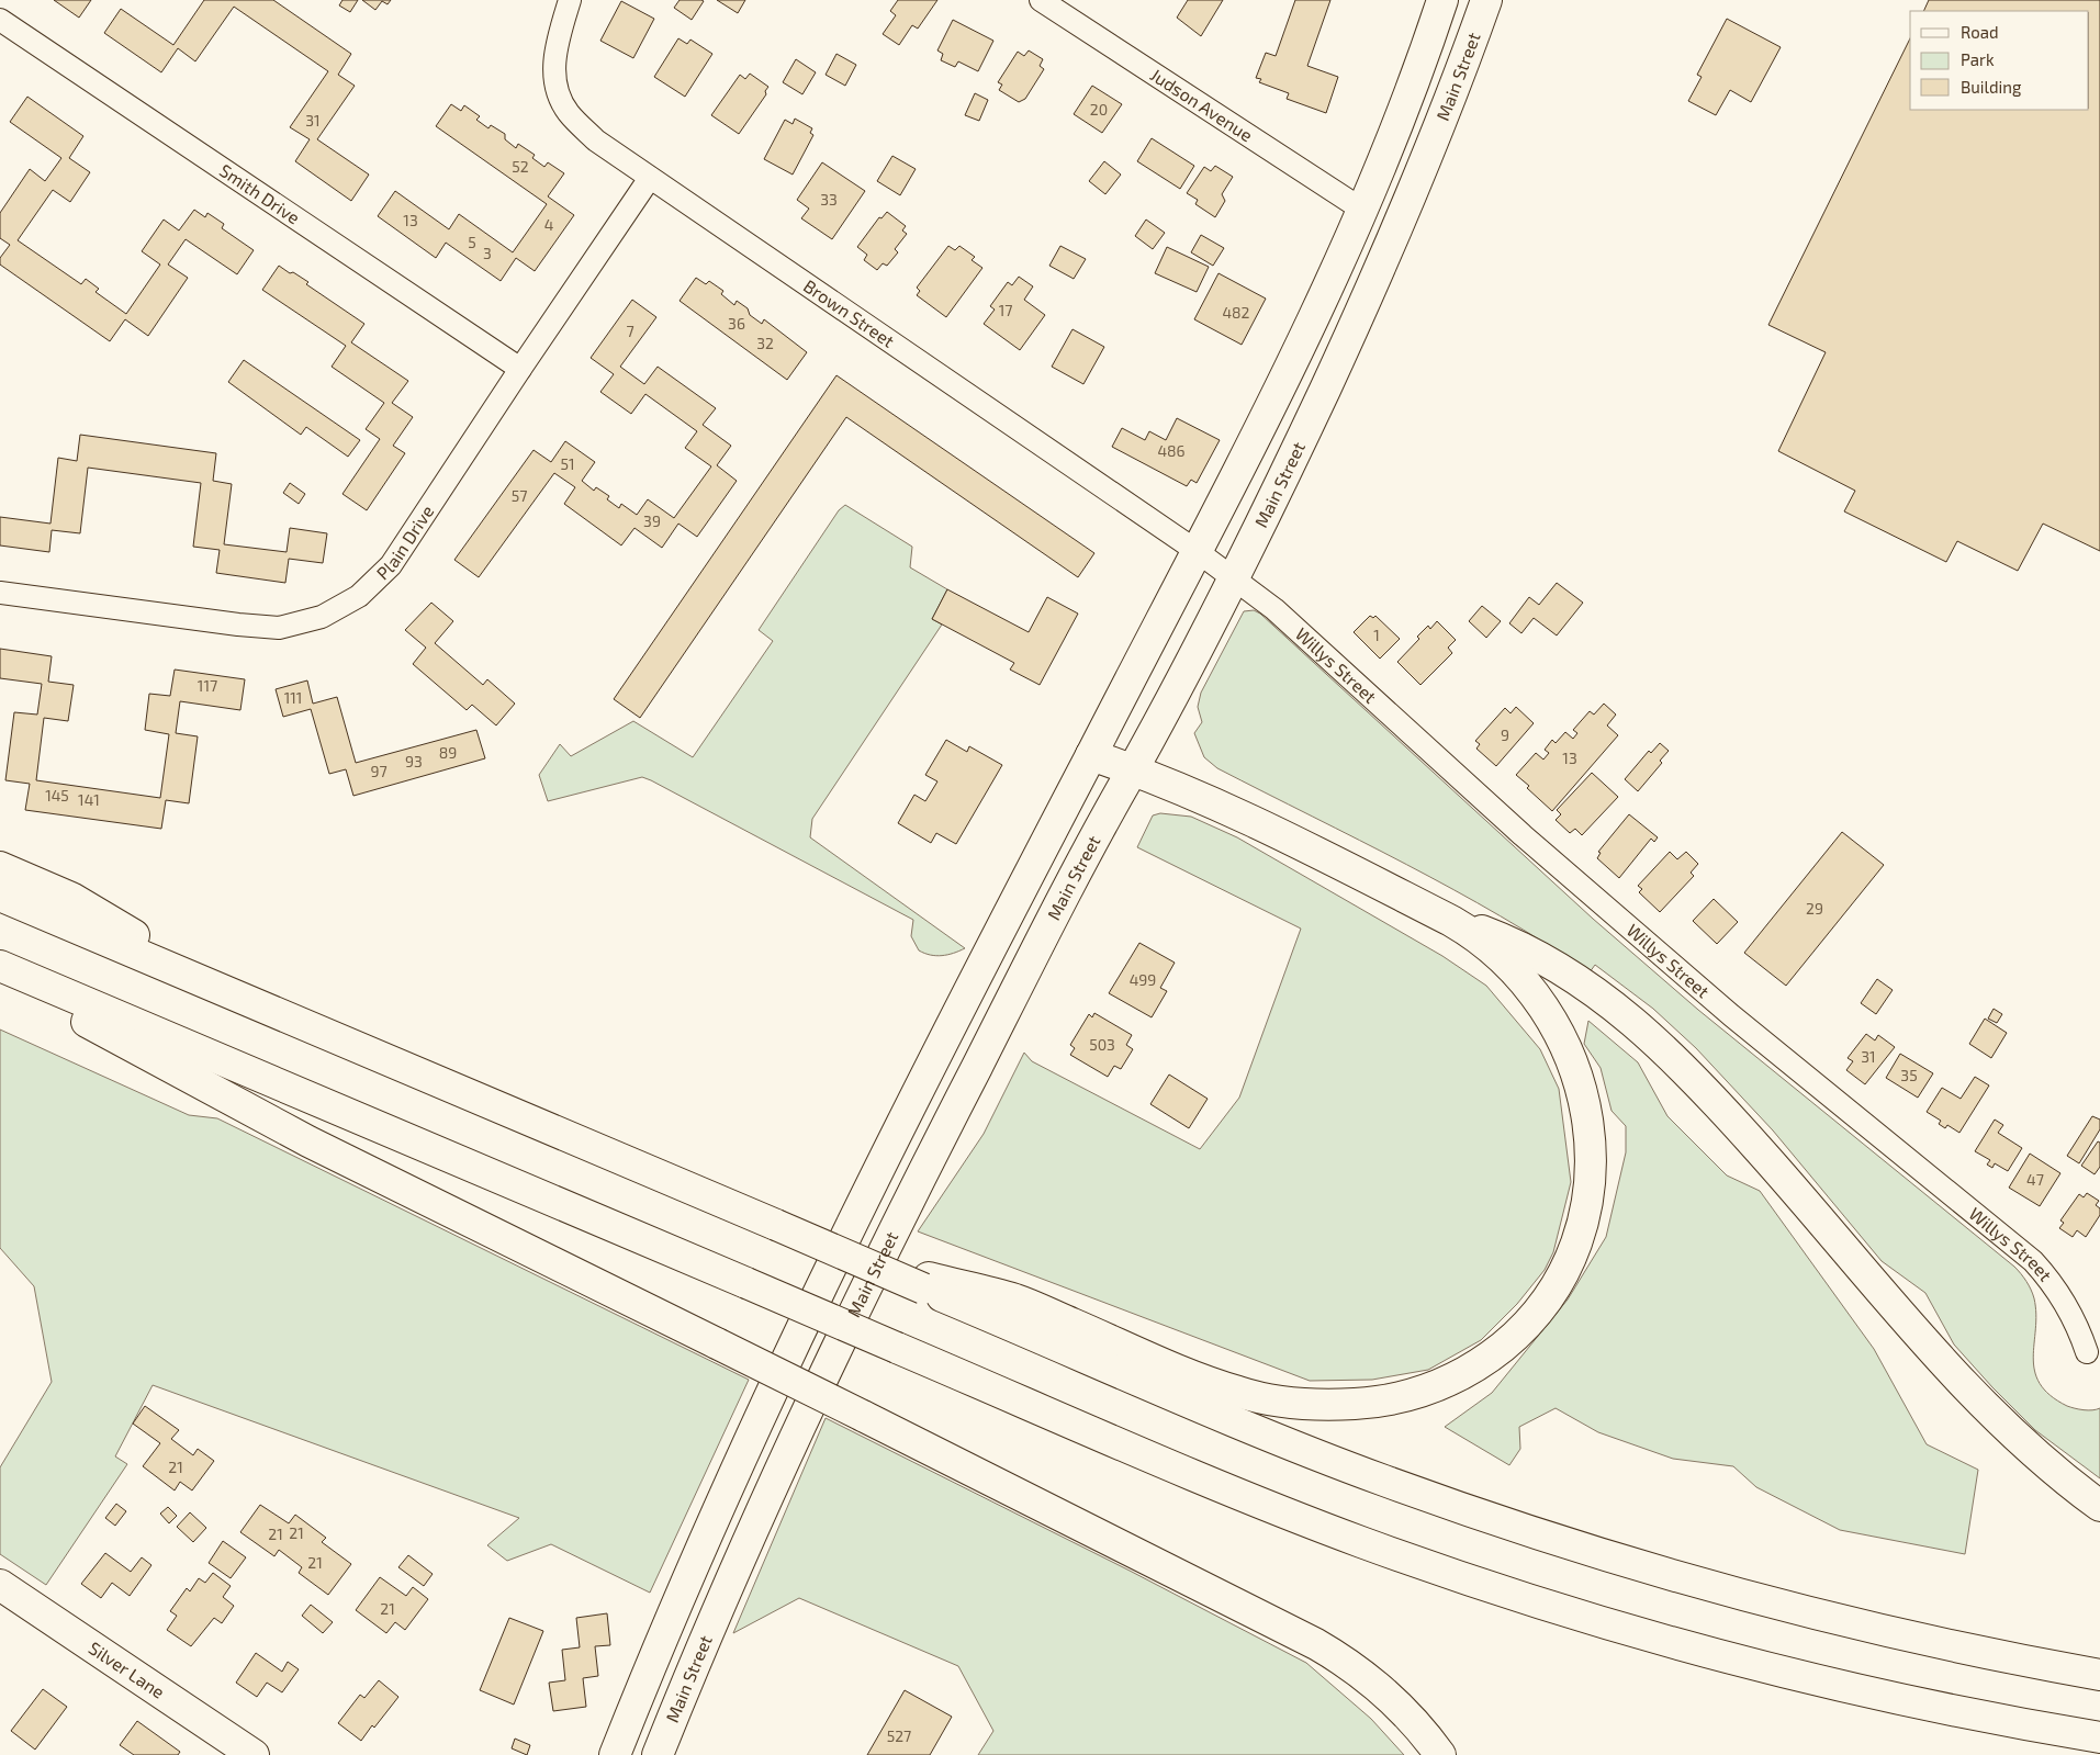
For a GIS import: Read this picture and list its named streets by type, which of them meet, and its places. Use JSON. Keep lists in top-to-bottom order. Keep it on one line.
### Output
{"streets":{"main road":["Main Street","Silver Lane"],"street":["Judson Avenue","Smith Drive","Brown Street","Plain Drive","Willys Street"]},"crossings":[["Main Street","Brown Street"],["Main Street","Willys Street"],["Smith Drive","Plain Drive"],["Brown Street","Plain Drive"],["Brown Street","Willys Street"]],"house_numbers":["20","31","52","33","13","4","5","3","17","482","36","7","32","486","51","57","39","1","117","111","9","89","13","93","97","145","141","29","499","503","31","35","47","21","21","21","21","21","527"],"legend":["Road","Park","Building"]}
